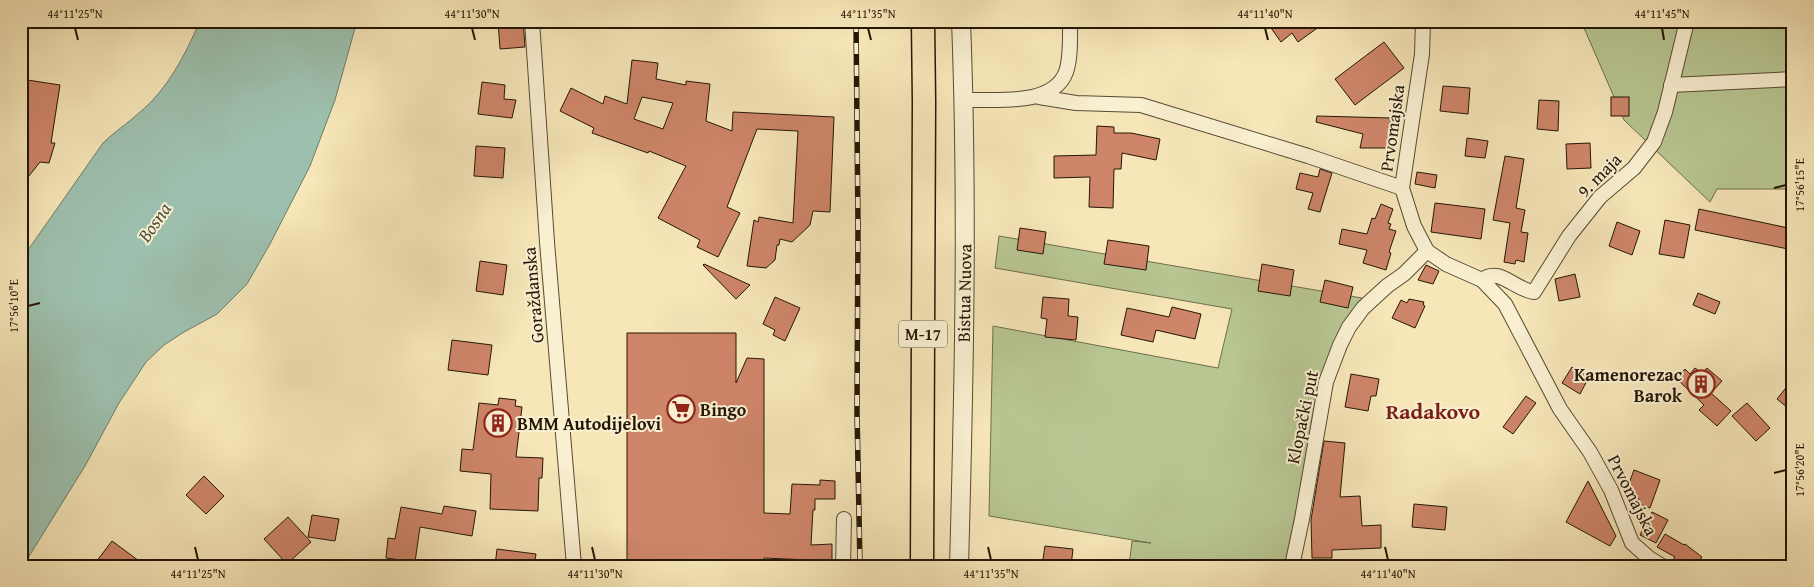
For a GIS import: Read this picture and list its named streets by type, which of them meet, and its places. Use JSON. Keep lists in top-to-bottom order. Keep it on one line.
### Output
{"streets":{"highway":["M-17"],"street":["Prvomajska","9. maja","Bistua Nuova","Goraždanska","Klopački put"]},"crossings":[["Prvomajska","9. maja"],["Prvomajska","Klopački put"]],"districts":["Radakovo"],"water":["Bosna"],"places":{"building":["Kamenorezac Barok","BMM Autodijelovi"],"supermarket":["Bingo"]},"coordinates":["44°11'25\"N","44°11'30\"N","44°11'35\"N","44°11'40\"N","44°11'45\"N","17°56'15\"E","17°56'10\"E","17°56'20\"E"]}
